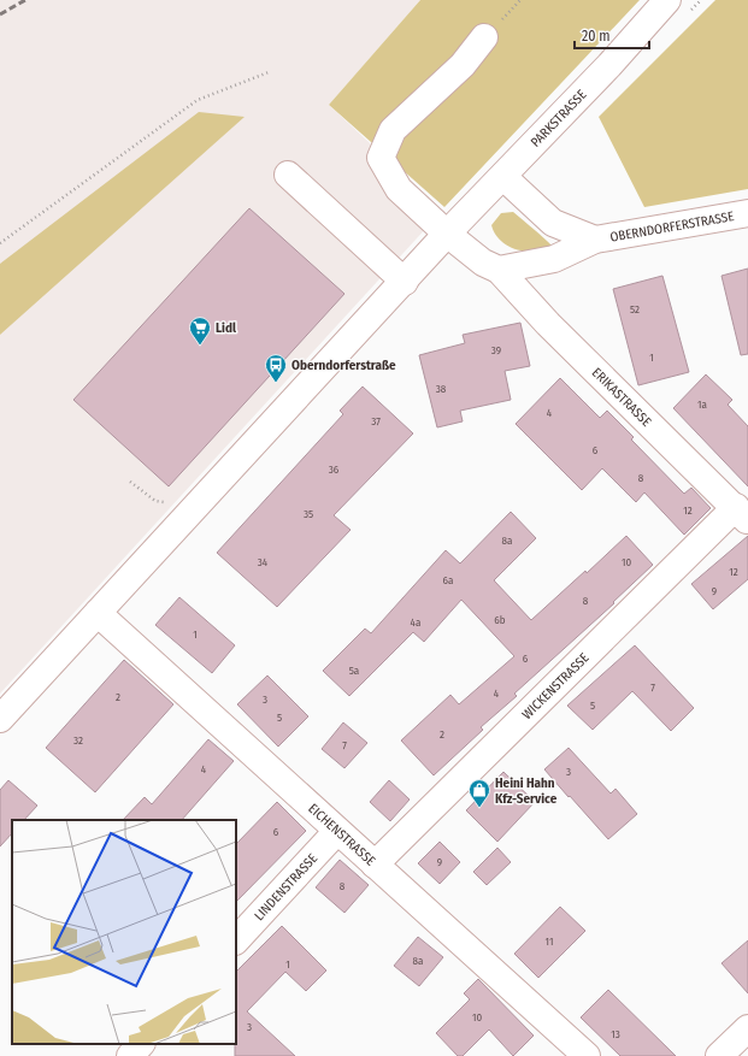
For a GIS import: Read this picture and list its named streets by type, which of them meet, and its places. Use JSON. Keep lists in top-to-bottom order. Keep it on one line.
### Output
{"streets":{"street":["PARKSTRASSE","OBERNDORFERSTRASSE","ERIKASTRASSE","WICKENSTRASSE","EICHENSTRASSE","LINDENSTRASSE"]},"crossings":[["PARKSTRASSE","OBERNDORFERSTRASSE"],["OBERNDORFERSTRASSE","ERIKASTRASSE"],["ERIKASTRASSE","WICKENSTRASSE"],["WICKENSTRASSE","EICHENSTRASSE"],["EICHENSTRASSE","LINDENSTRASSE"]],"places":{"supermarket":["Lidl"],"bus stop":["Oberndorferstraße"],"shop":["Heini Hahn Kfz-Service"]},"house_numbers":["52","39","1","38","1a","4","37","6","36","8","12","35","8a","34","10","12","6a","9","8","6b","4a","1","6","5a","7","4","2","3","5","5","2","32","7","4","3","6","9","8","11","8a","1","10","3","13"],"scale_bar":"20 m"}
